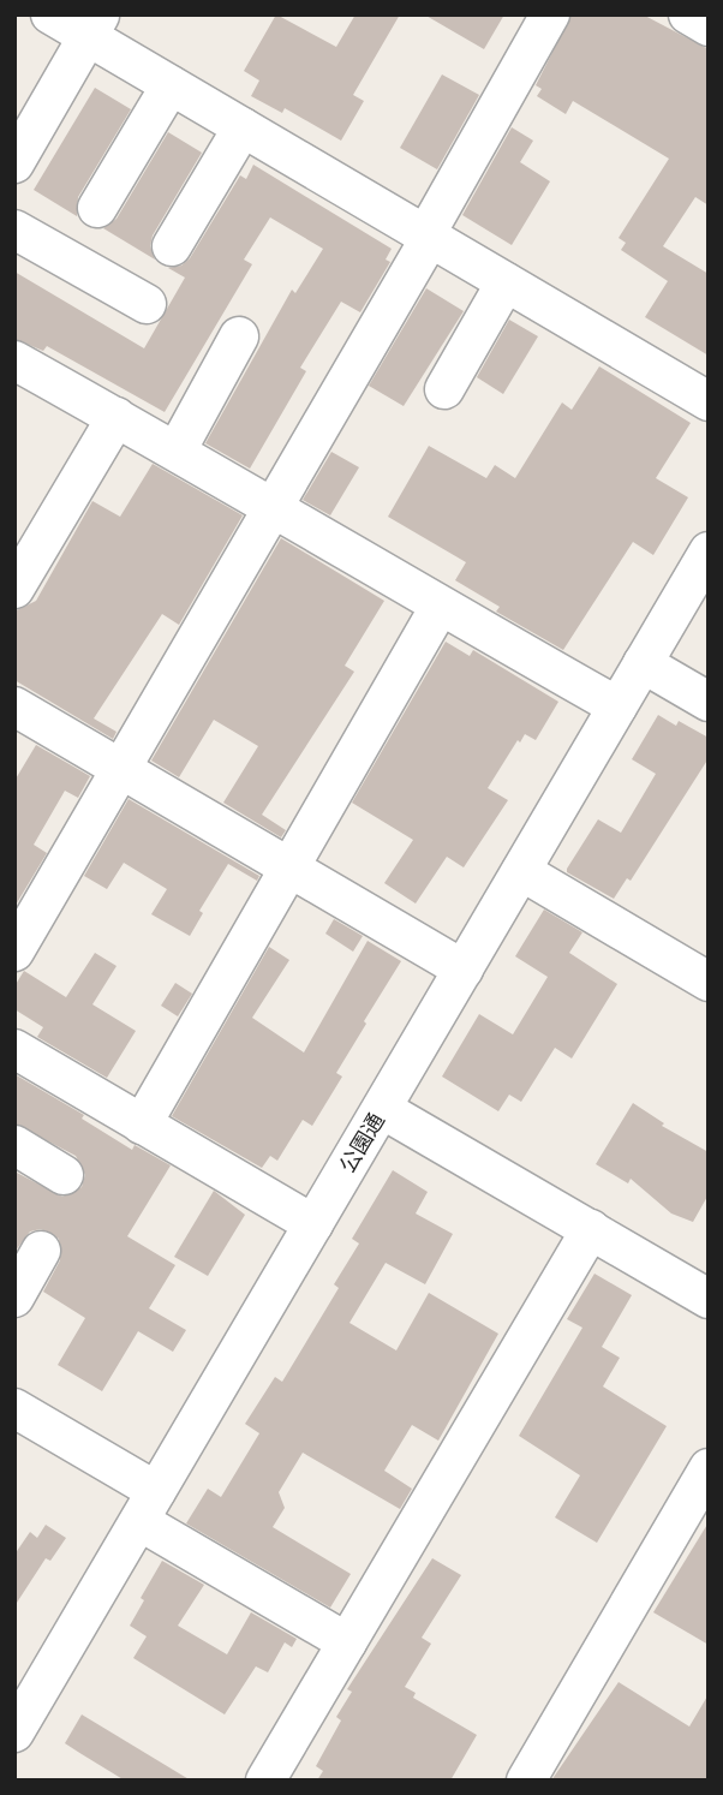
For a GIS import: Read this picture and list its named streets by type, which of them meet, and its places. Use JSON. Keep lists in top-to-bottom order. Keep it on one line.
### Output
{"streets":{"street":["公園通"]}}
